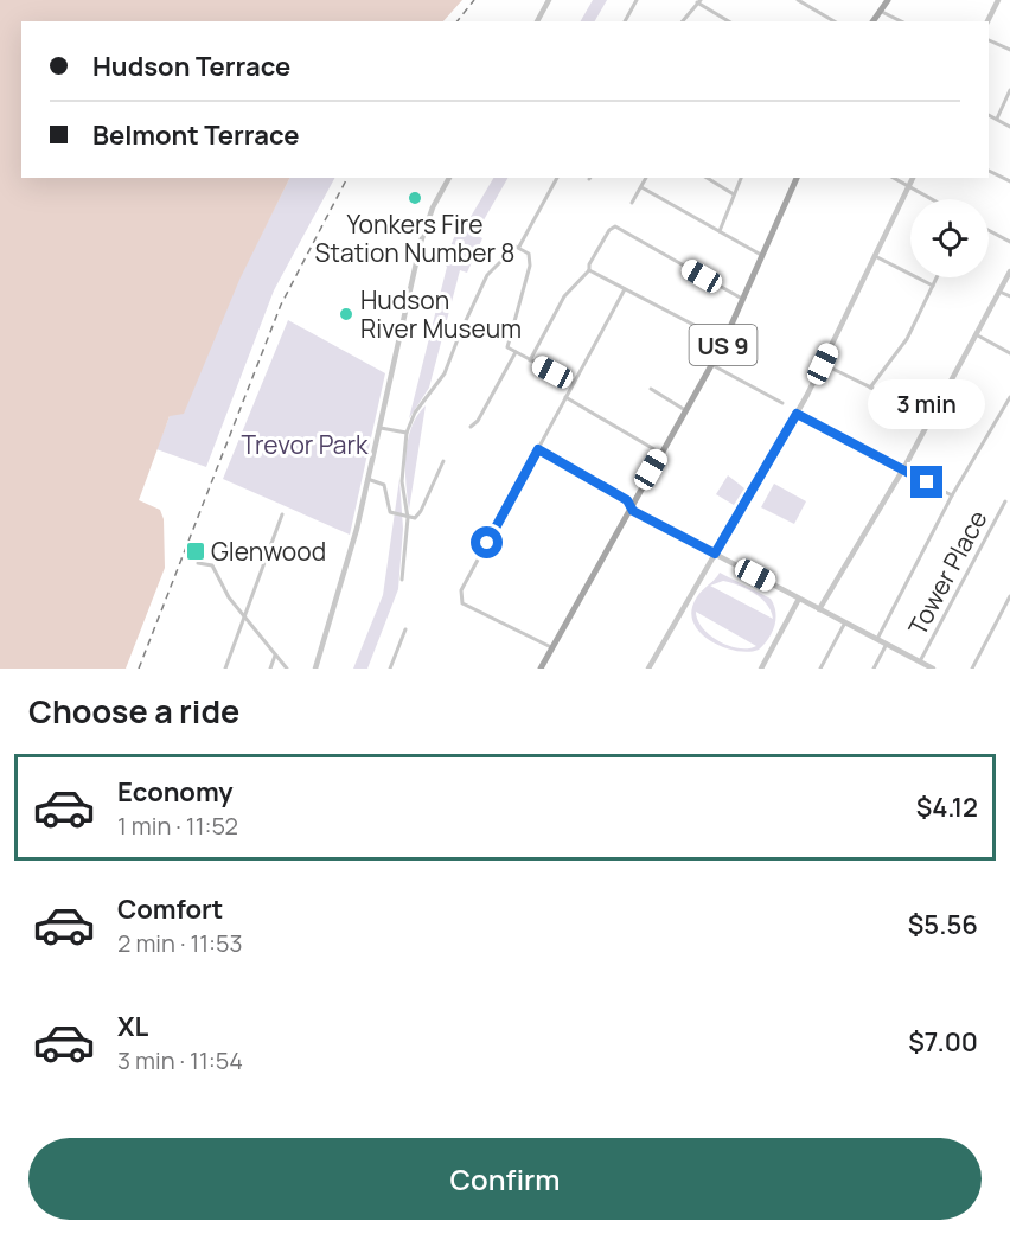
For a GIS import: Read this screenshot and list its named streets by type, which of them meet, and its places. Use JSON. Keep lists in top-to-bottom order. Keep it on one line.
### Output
{"streets":{"main road":["US 9"],"street":["Tower Place"]},"parks":["Trevor Park"],"places":{"other":["Yonkers Fire Station Number 8","Hudson River Museum"],"transit":["Glenwood"]},"page":{"banner":["Hudson Terrace","Belmont Terrace"],"bubble":"3 min","heading":"Choose a ride","list":[{"name":"Economy","note":"1 min · 11:52","value":"$4.12"},{"name":"Comfort","note":"2 min · 11:53","value":"$5.56"},{"name":"XL","note":"3 min · 11:54","value":"$7.00"}],"buttons":"Confirm"}}
